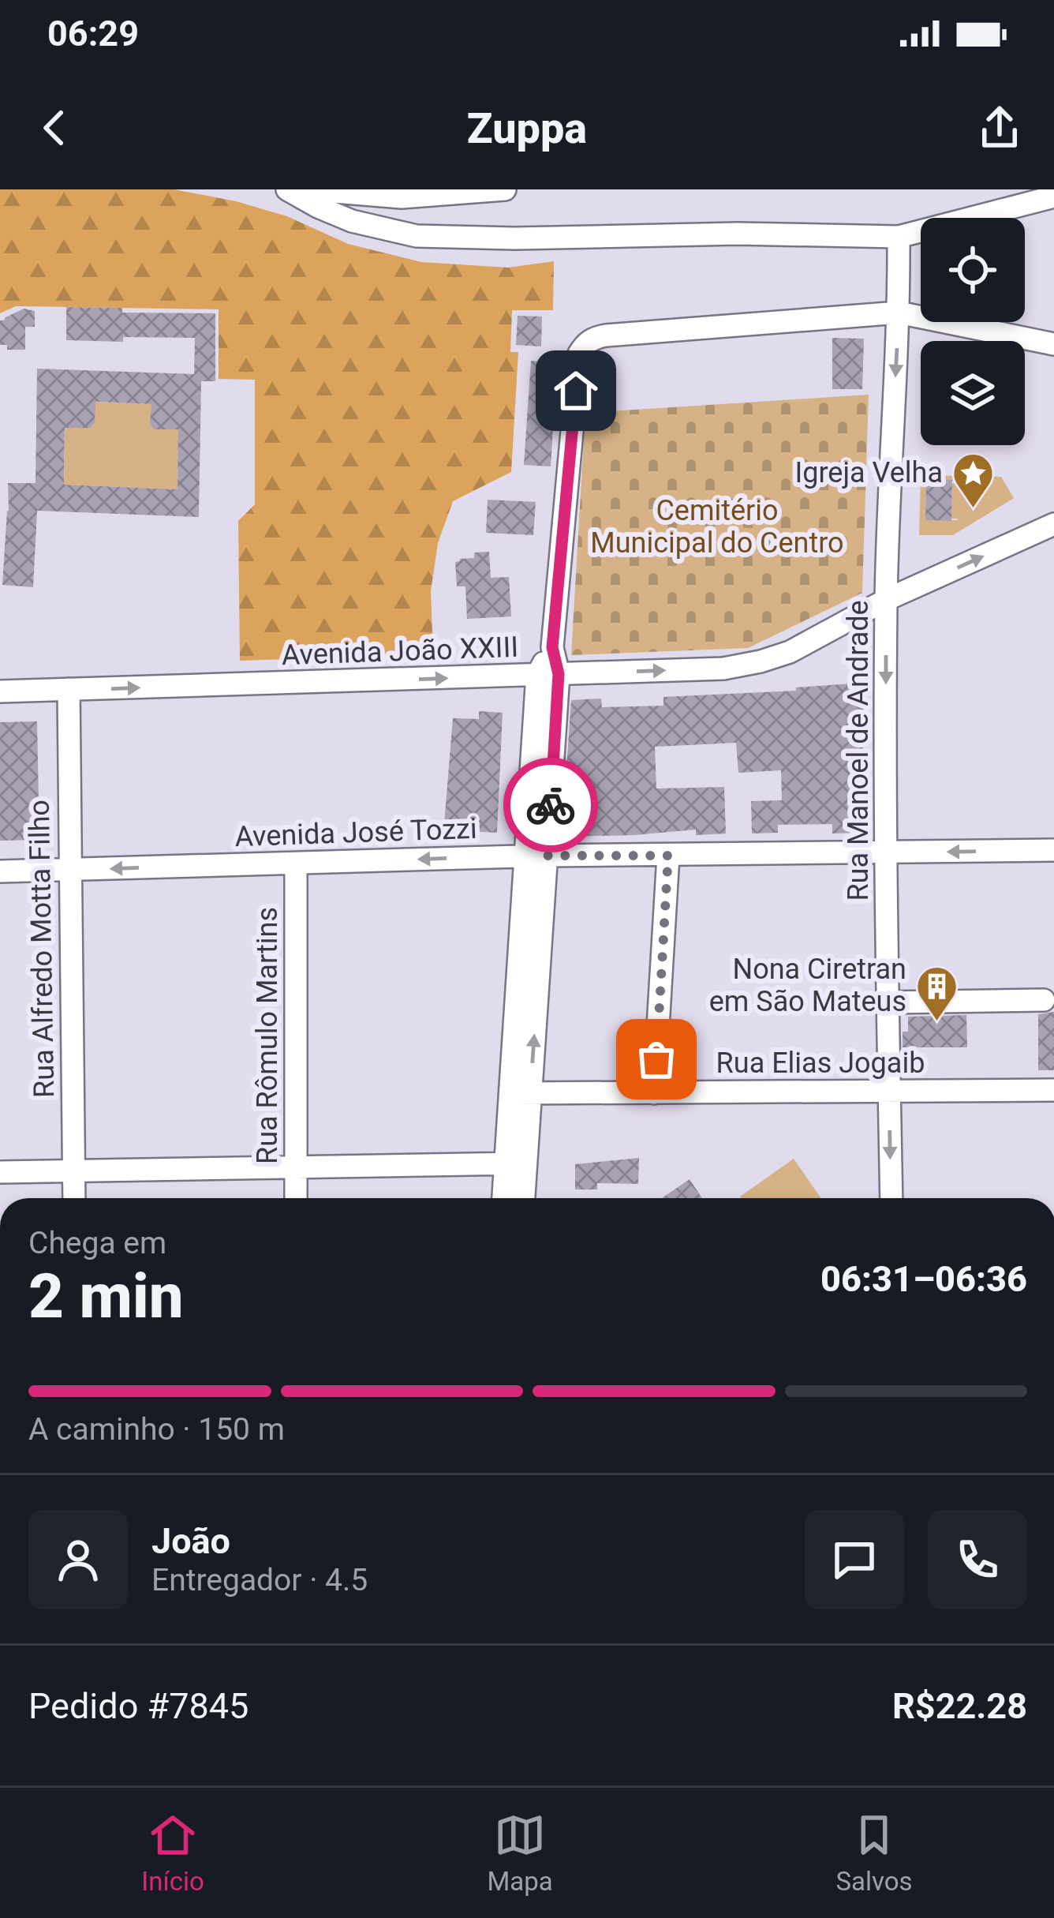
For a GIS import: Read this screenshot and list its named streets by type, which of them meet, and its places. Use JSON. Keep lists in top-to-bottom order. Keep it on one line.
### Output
{"streets":{"street":["Avenida João XXIII","Rua Manoel de Andrade","Avenida José Tozzi","Rua Alfredo Motta Filho","Rua Rômulo Martins","Rua Elias Jogaib"]},"crossings":[["Avenida João XXIII","Rua Manoel de Andrade"],["Avenida João XXIII","Rua Alfredo Motta Filho"],["Rua Manoel de Andrade","Avenida José Tozzi"],["Rua Manoel de Andrade","Rua Elias Jogaib"],["Avenida José Tozzi","Rua Alfredo Motta Filho"],["Avenida José Tozzi","Rua Rômulo Martins"]],"one_way":["Avenida João XXIII","Rua Manoel de Andrade","Avenida José Tozzi"],"parks":["Cemitério Municipal do Centro"],"places":{"place":["Igreja Velha"],"building":["Nona Ciretran em São Mateus"]},"page":{"status":"06:29","header":"Zuppa","heading":["2 min","Chega em","06:31–06:36"],"panel":["João","Entregador · 4.5","Pedido #7845","R$22.28"],"bar":"A caminho · 150 m","tabs":["Início","Mapa","Salvos"]}}
